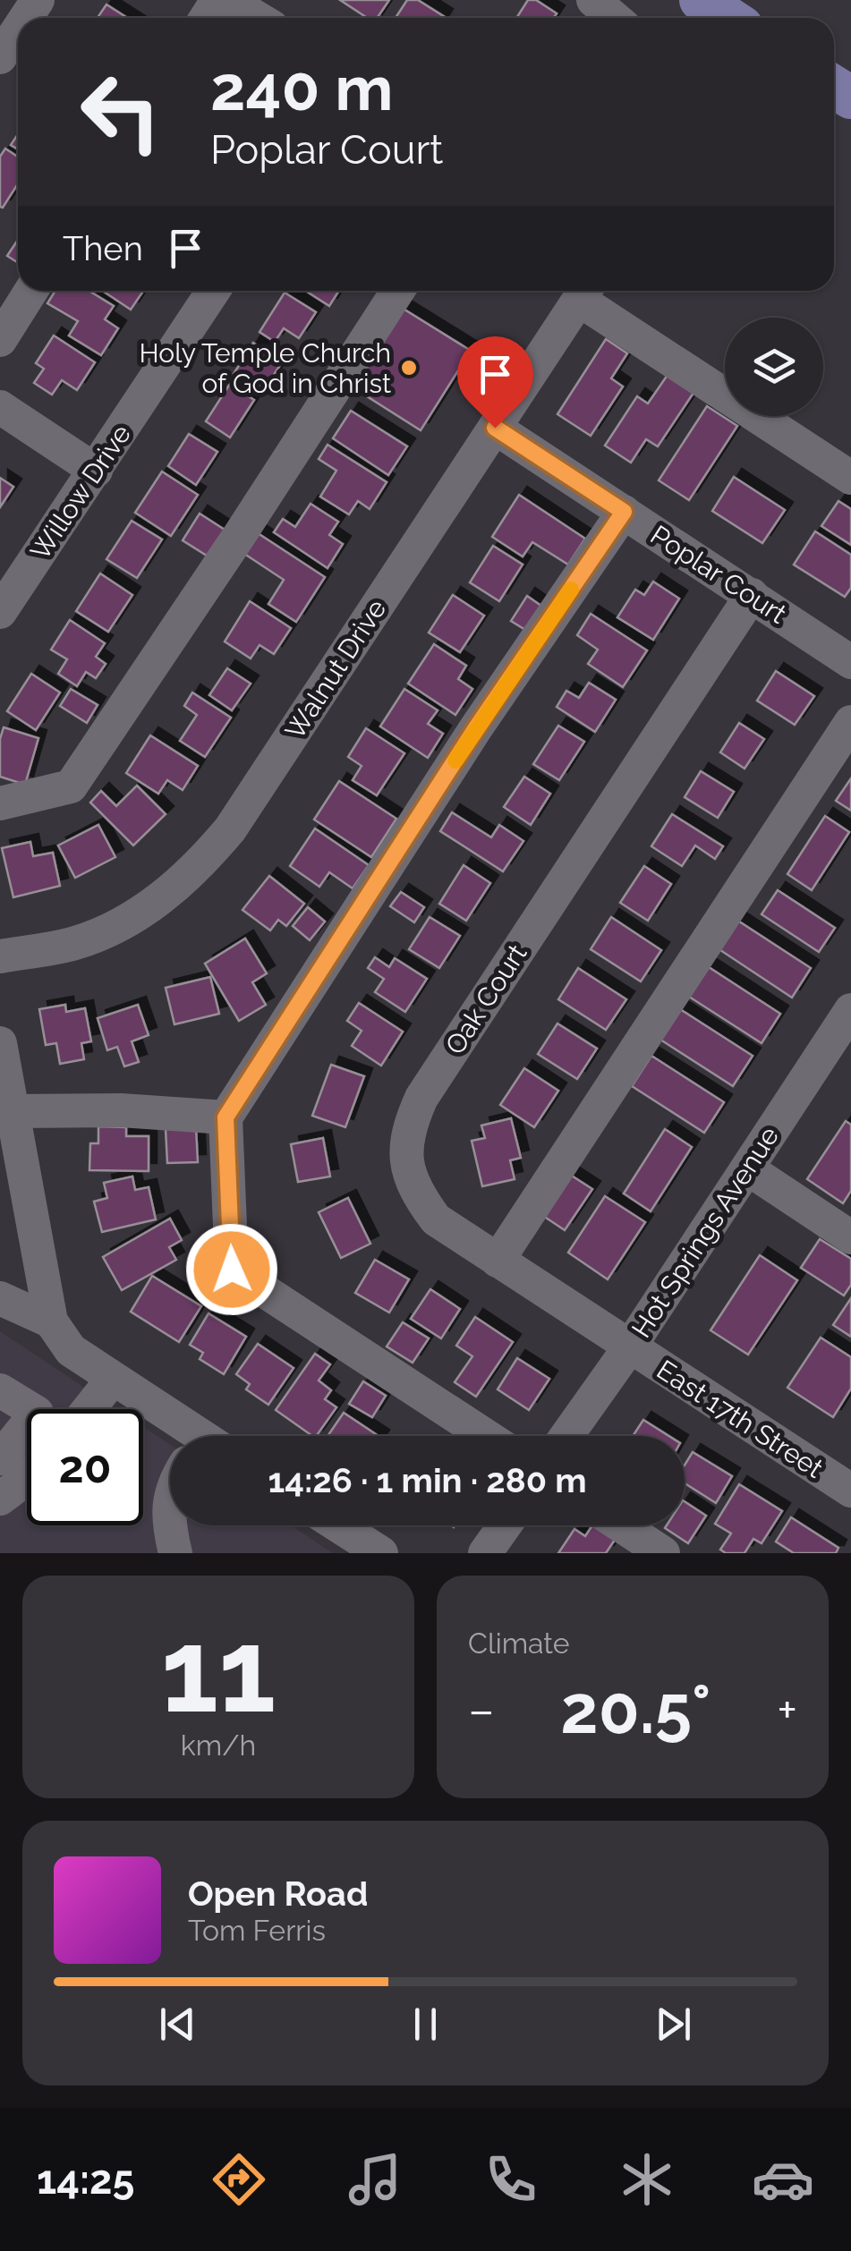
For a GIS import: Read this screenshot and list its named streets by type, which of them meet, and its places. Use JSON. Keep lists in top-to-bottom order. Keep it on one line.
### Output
{"streets":{"street":["Willow Drive","Poplar Court","Walnut Drive","Oak Court","Hot Springs Avenue","East 17th Street"]},"crossings":[["Poplar Court","Walnut Drive"],["Poplar Court","Oak Court"],["Oak Court","Hot Springs Avenue"],["Oak Court","East 17th Street"],["Hot Springs Avenue","East 17th Street"]],"places":["Holy Temple Church of God in Christ"],"page":{"turn":["240 m","Poplar Court"],"then":"Then","limit":"20","trip":"14:26 · 1 min · 280 m","tile":[["11","km/h"],"Climate"],"heat":["−","20.5°","+"],"song":["Open Road","Tom Ferris"],"tabs":"14:25"}}
